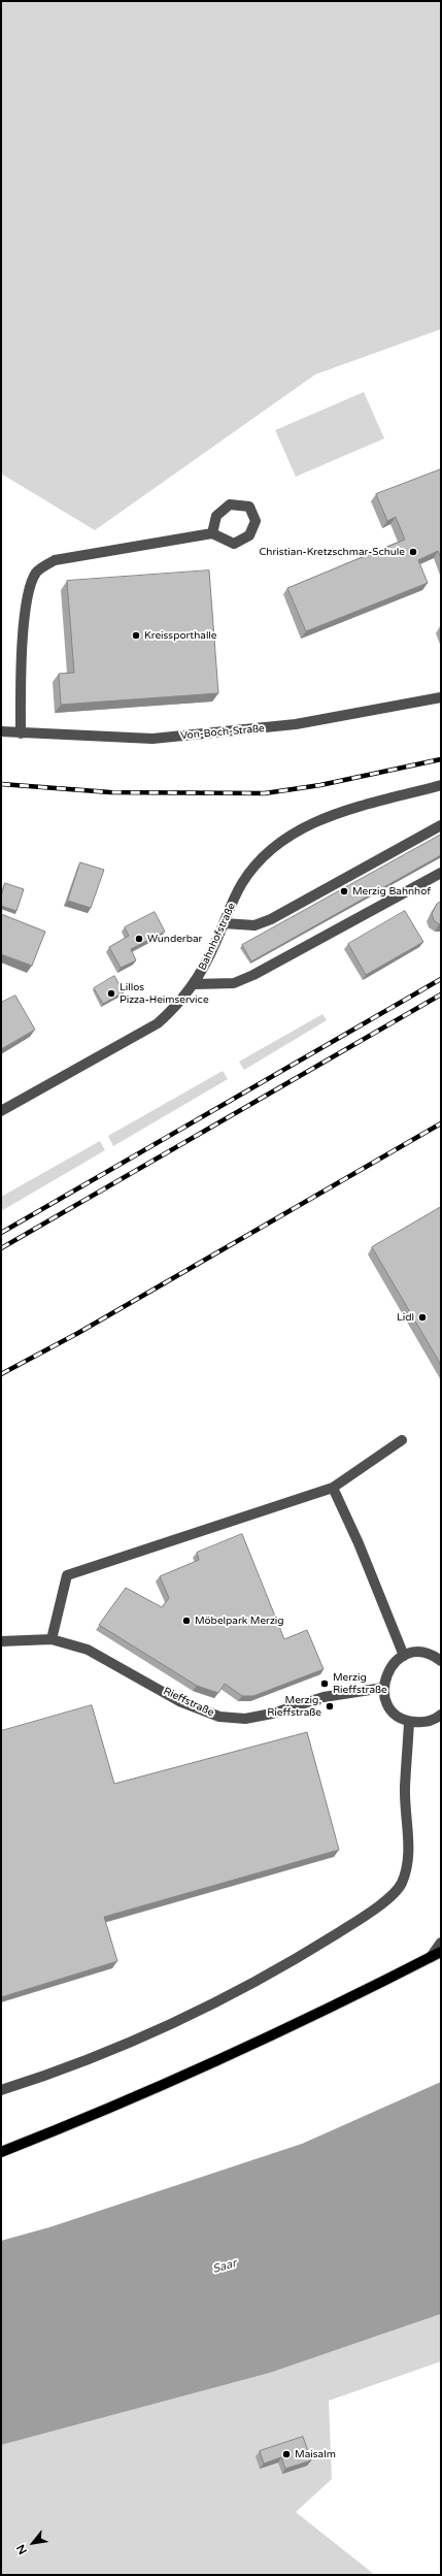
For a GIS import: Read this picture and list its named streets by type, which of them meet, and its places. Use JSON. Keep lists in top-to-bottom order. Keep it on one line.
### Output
{"streets":{"street":["Von-Boch-Straße","Bahnhofstraße","Rieffstraße"]},"water":["Saar"],"places":["Christian-Kretzschmar-Schule","Kreissporthalle","Merzig Bahnhof","Wunderbar","Lillos Pizza-Heimservice","Lidl","Möbelpark Merzig","Merzig Rieffstraße","Merzig, Rieffstraße","Maisalm"],"north":"bottom left"}
